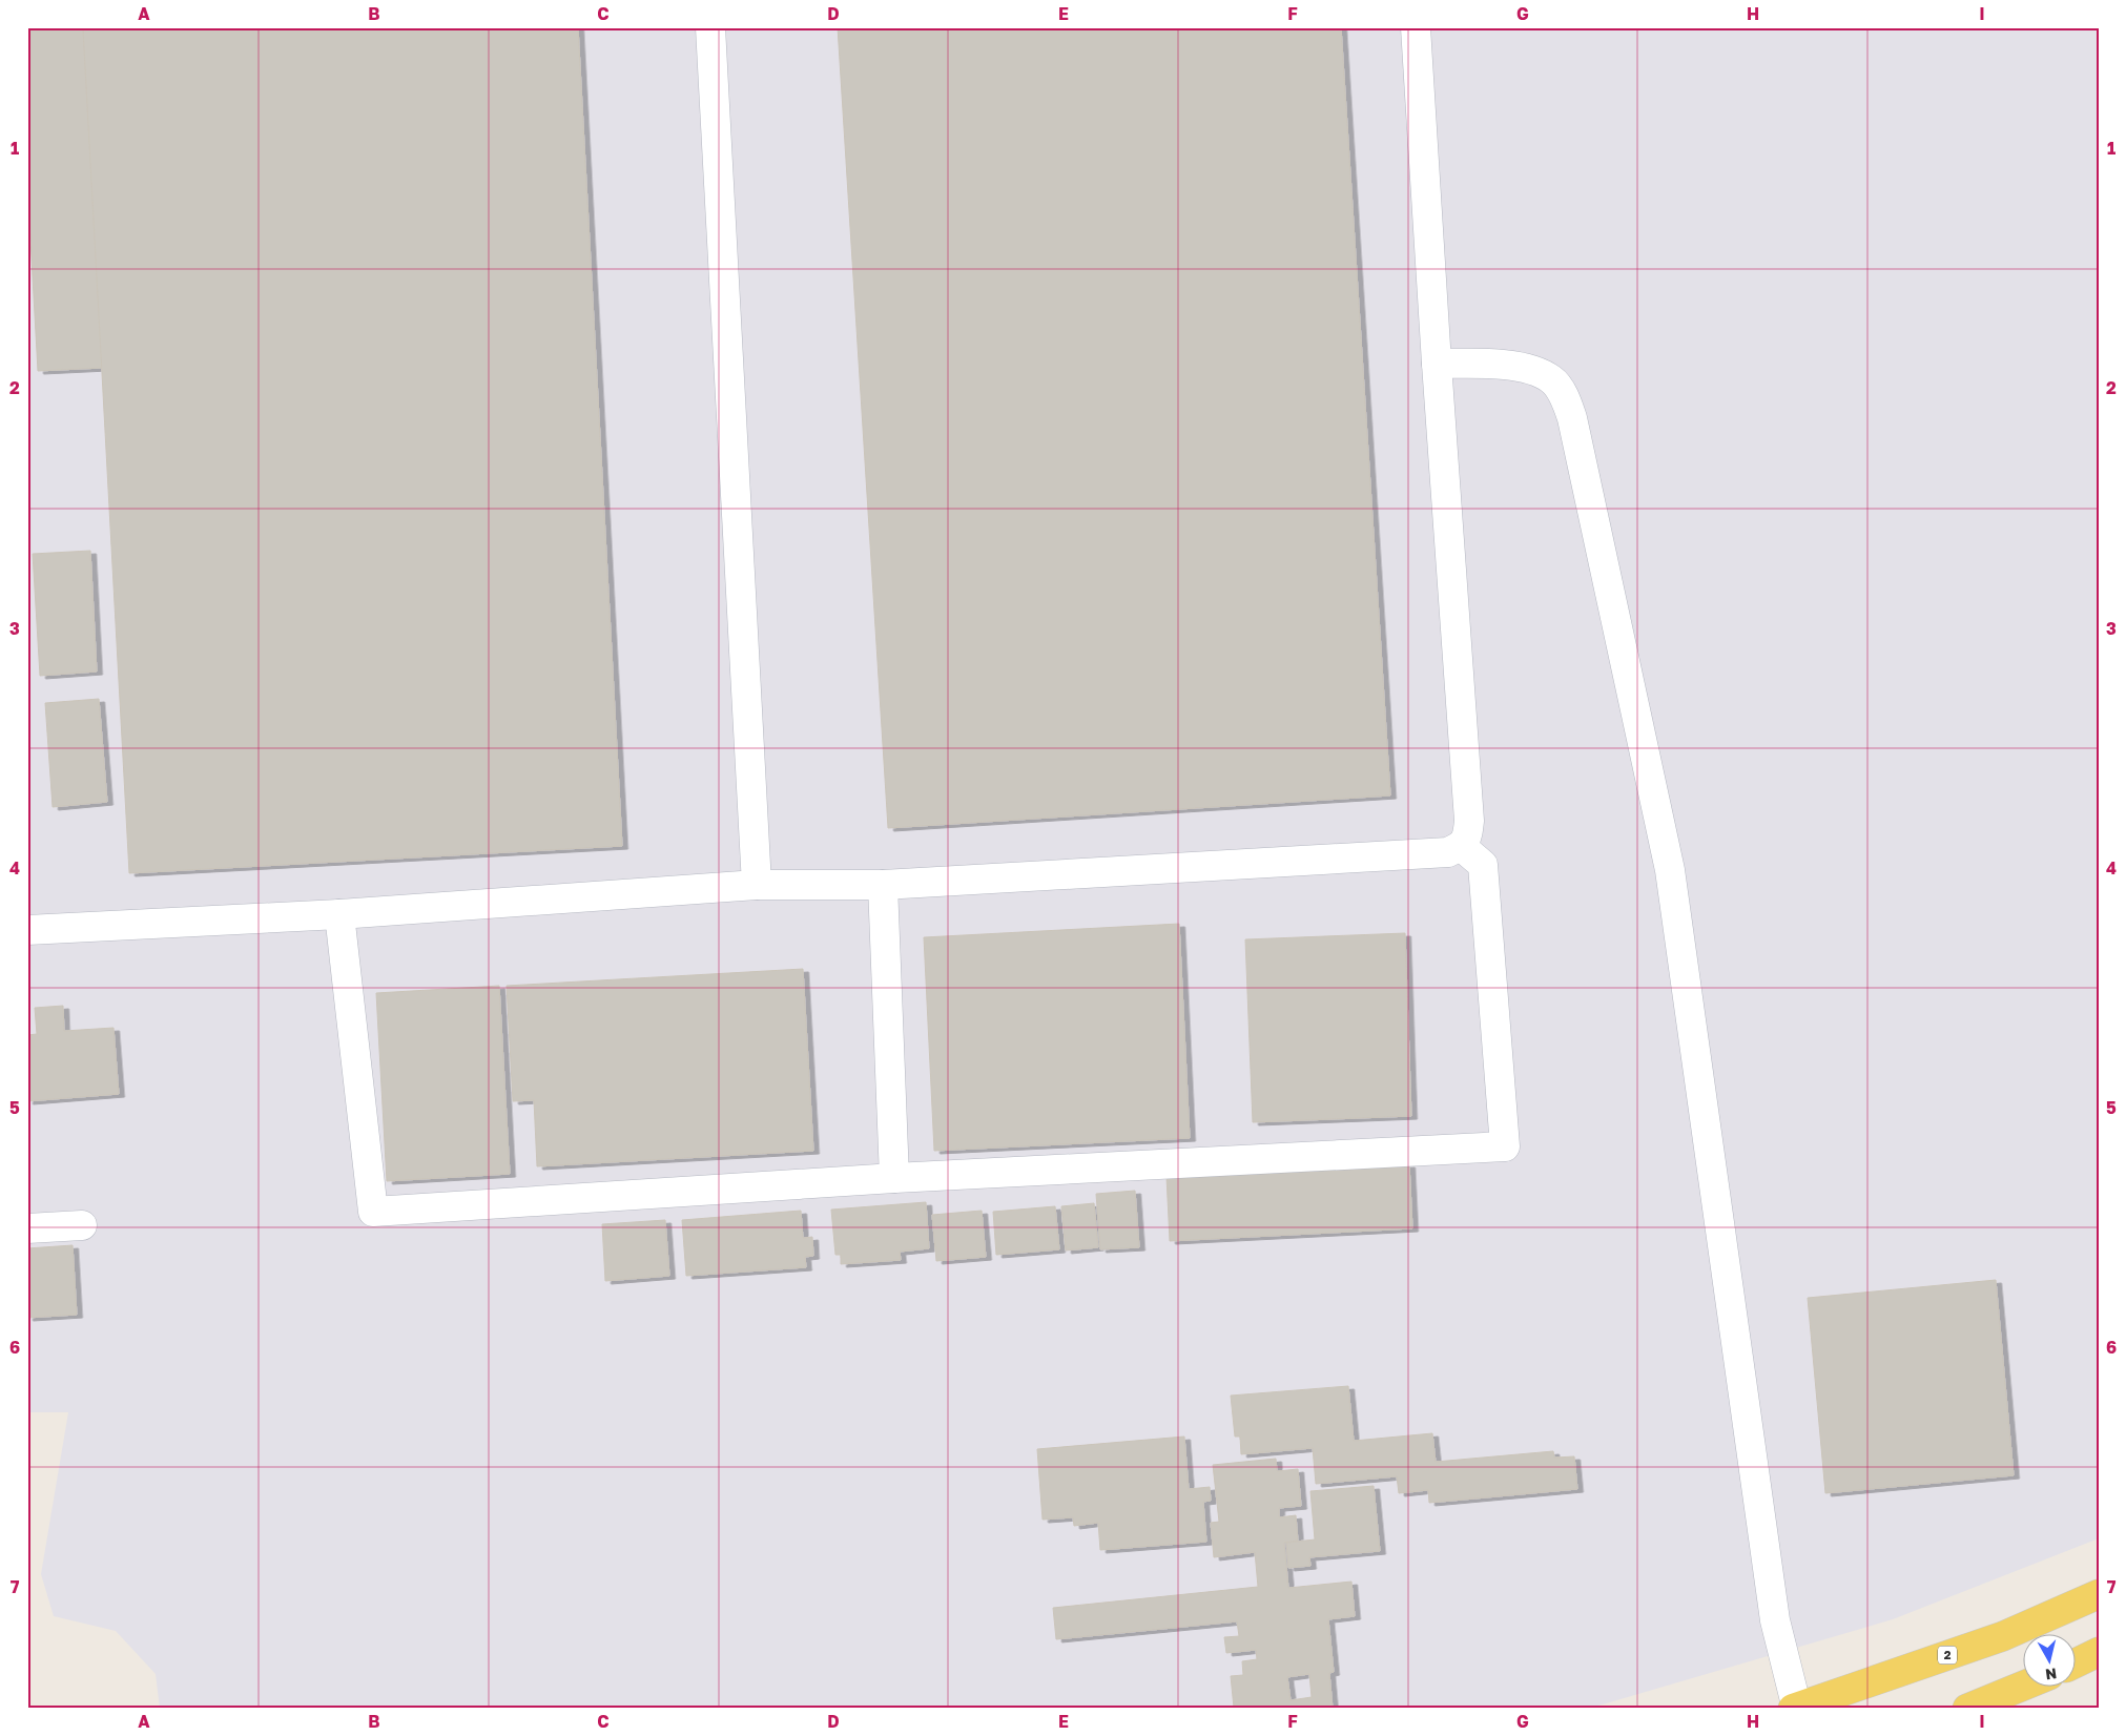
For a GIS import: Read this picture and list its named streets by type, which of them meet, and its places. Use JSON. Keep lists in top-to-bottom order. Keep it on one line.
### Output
{"streets":{"main road":["2"]},"north":"bottom","grid":{"columns":["A","B","C","D","E","F","G","H","I"],"rows":["1","2","3","4","5","6","7"]}}
